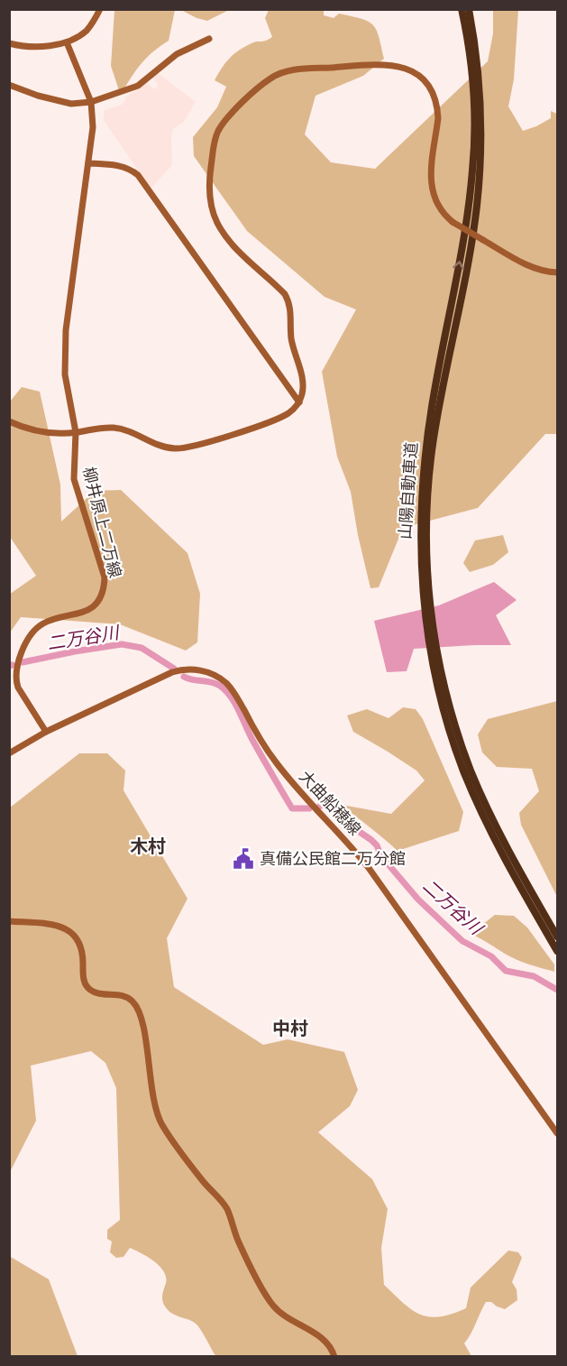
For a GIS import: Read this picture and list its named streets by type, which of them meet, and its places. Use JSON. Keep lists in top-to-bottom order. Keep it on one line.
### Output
{"streets":{"highway":["山陽自動車道"],"street":["柳井原上二万線","大曲船穂線"]},"crossings":[["柳井原上二万線","大曲船穂線"]],"districts":["木村","中村"],"water":["二万谷川"],"places":{"public building":["真備公民館二万分館"]}}
